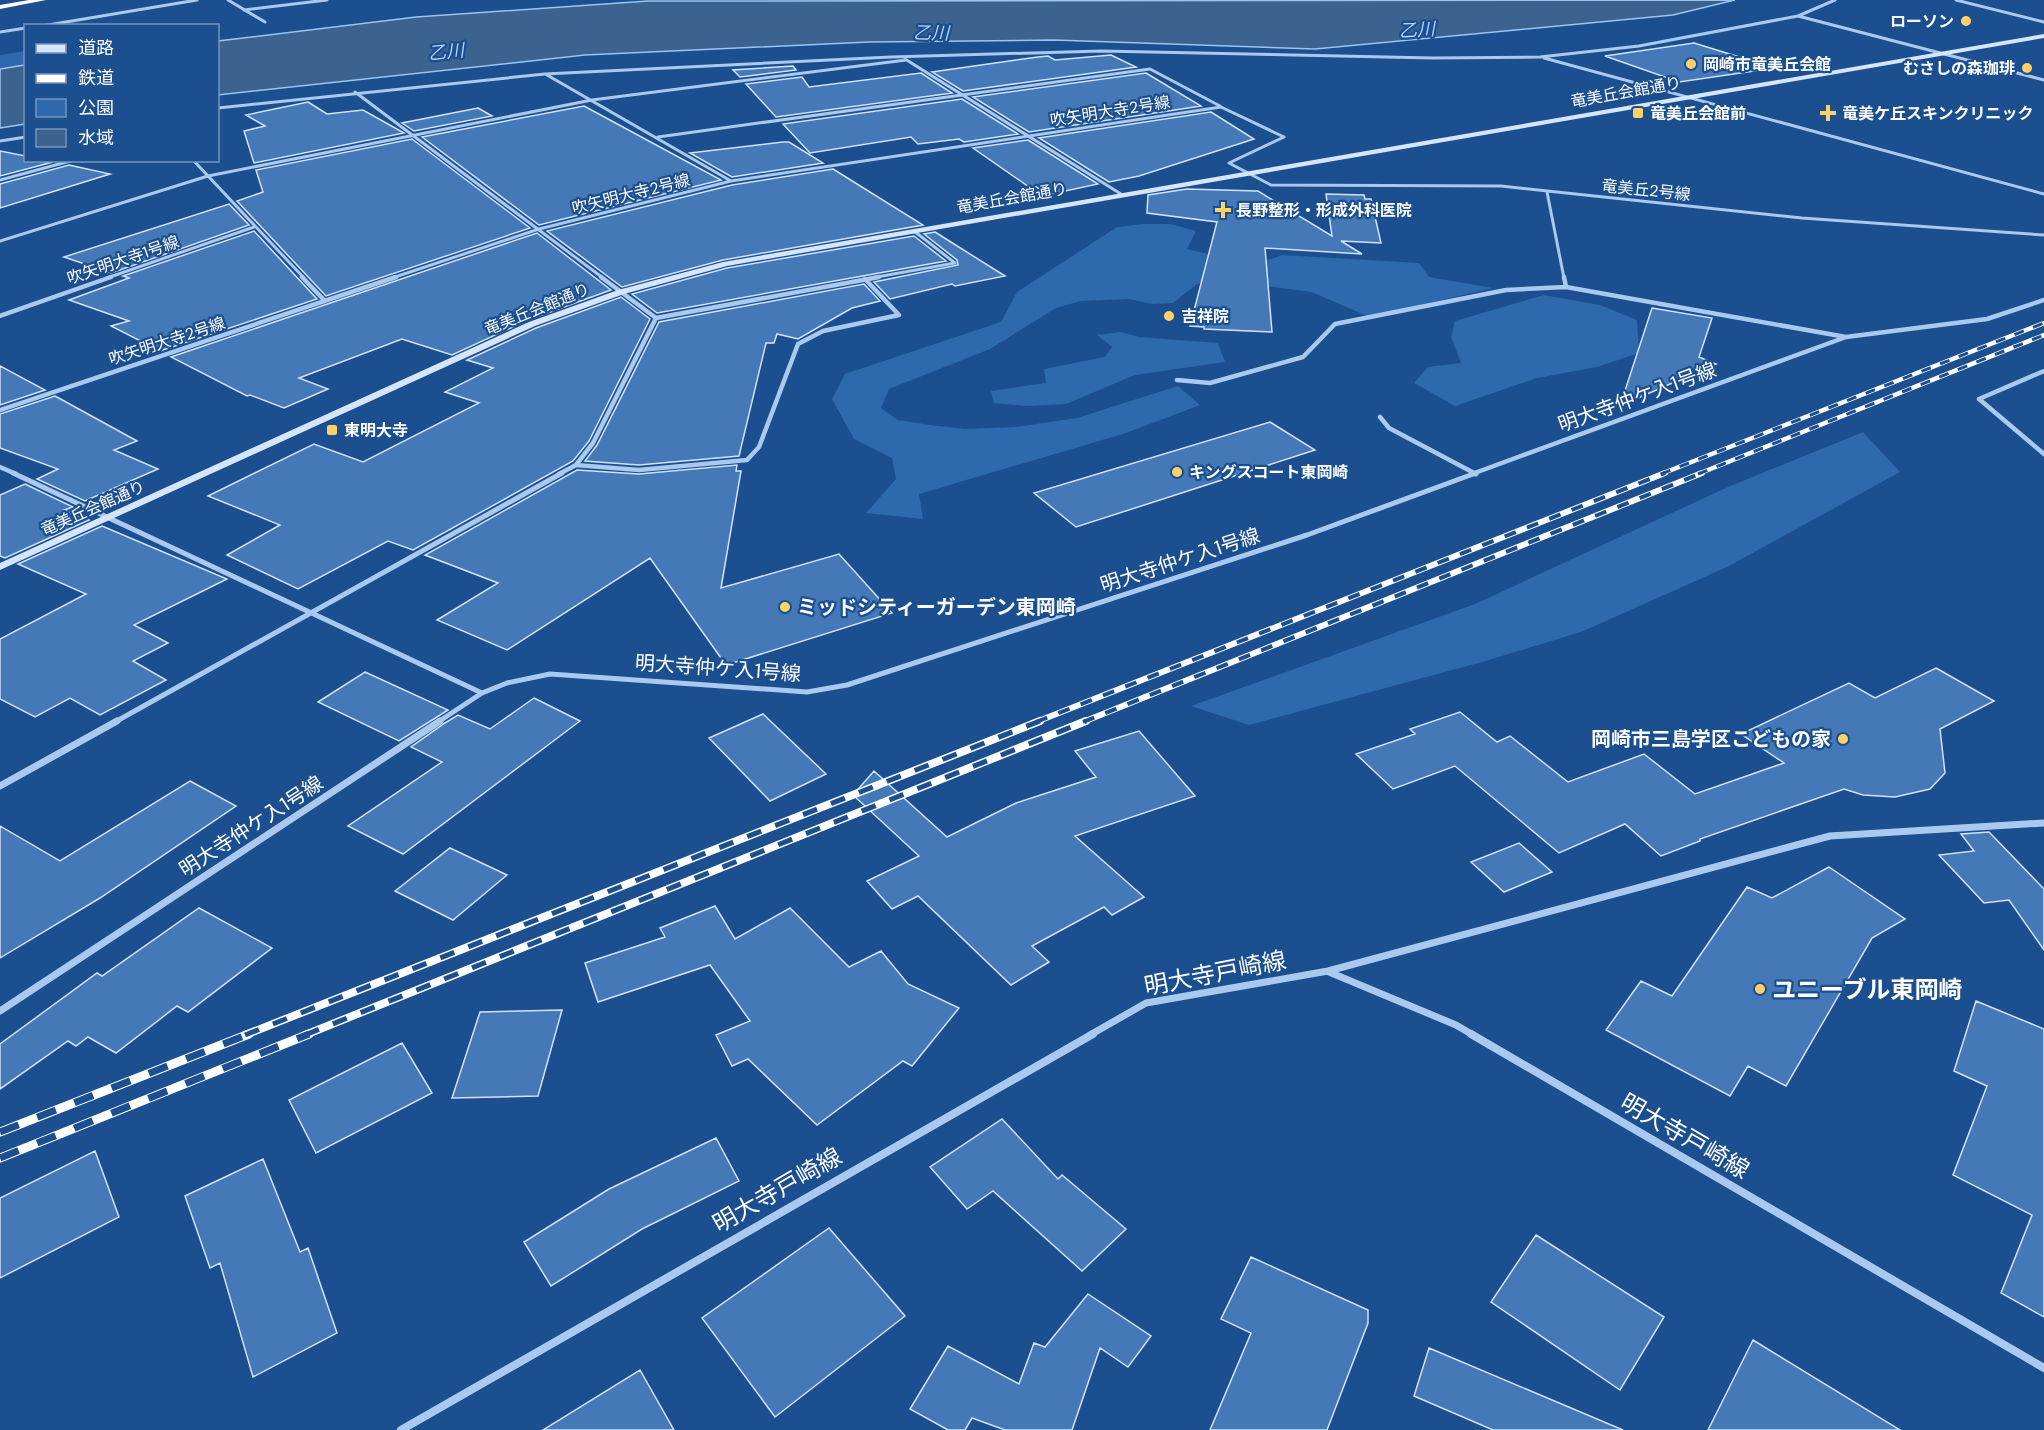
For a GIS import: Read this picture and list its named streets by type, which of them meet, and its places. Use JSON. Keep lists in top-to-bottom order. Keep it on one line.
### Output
{"streets":{"street":["竜美丘会館通り","吹矢明大寺2号線","竜美丘2号線","吹矢明大寺1号線","明大寺仲ケ入1号線","明大寺戸崎線"]},"crossings":[["竜美丘会館通り","竜美丘2号線"]],"water":["乙川"],"places":{"other":["ローソン","岡崎市竜美丘会館","むさしの森珈琲","吉祥院","キングスコート東岡崎","ミッドシティーガーデン東岡崎","岡崎市三島学区こどもの家","ユニーブル東岡崎"],"transit":["竜美丘会館前","東明大寺"],"health":["竜美ケ丘スキンクリニック","長野整形・形成外科医院"]},"legend":["道路","鉄道","公園","水域"]}
